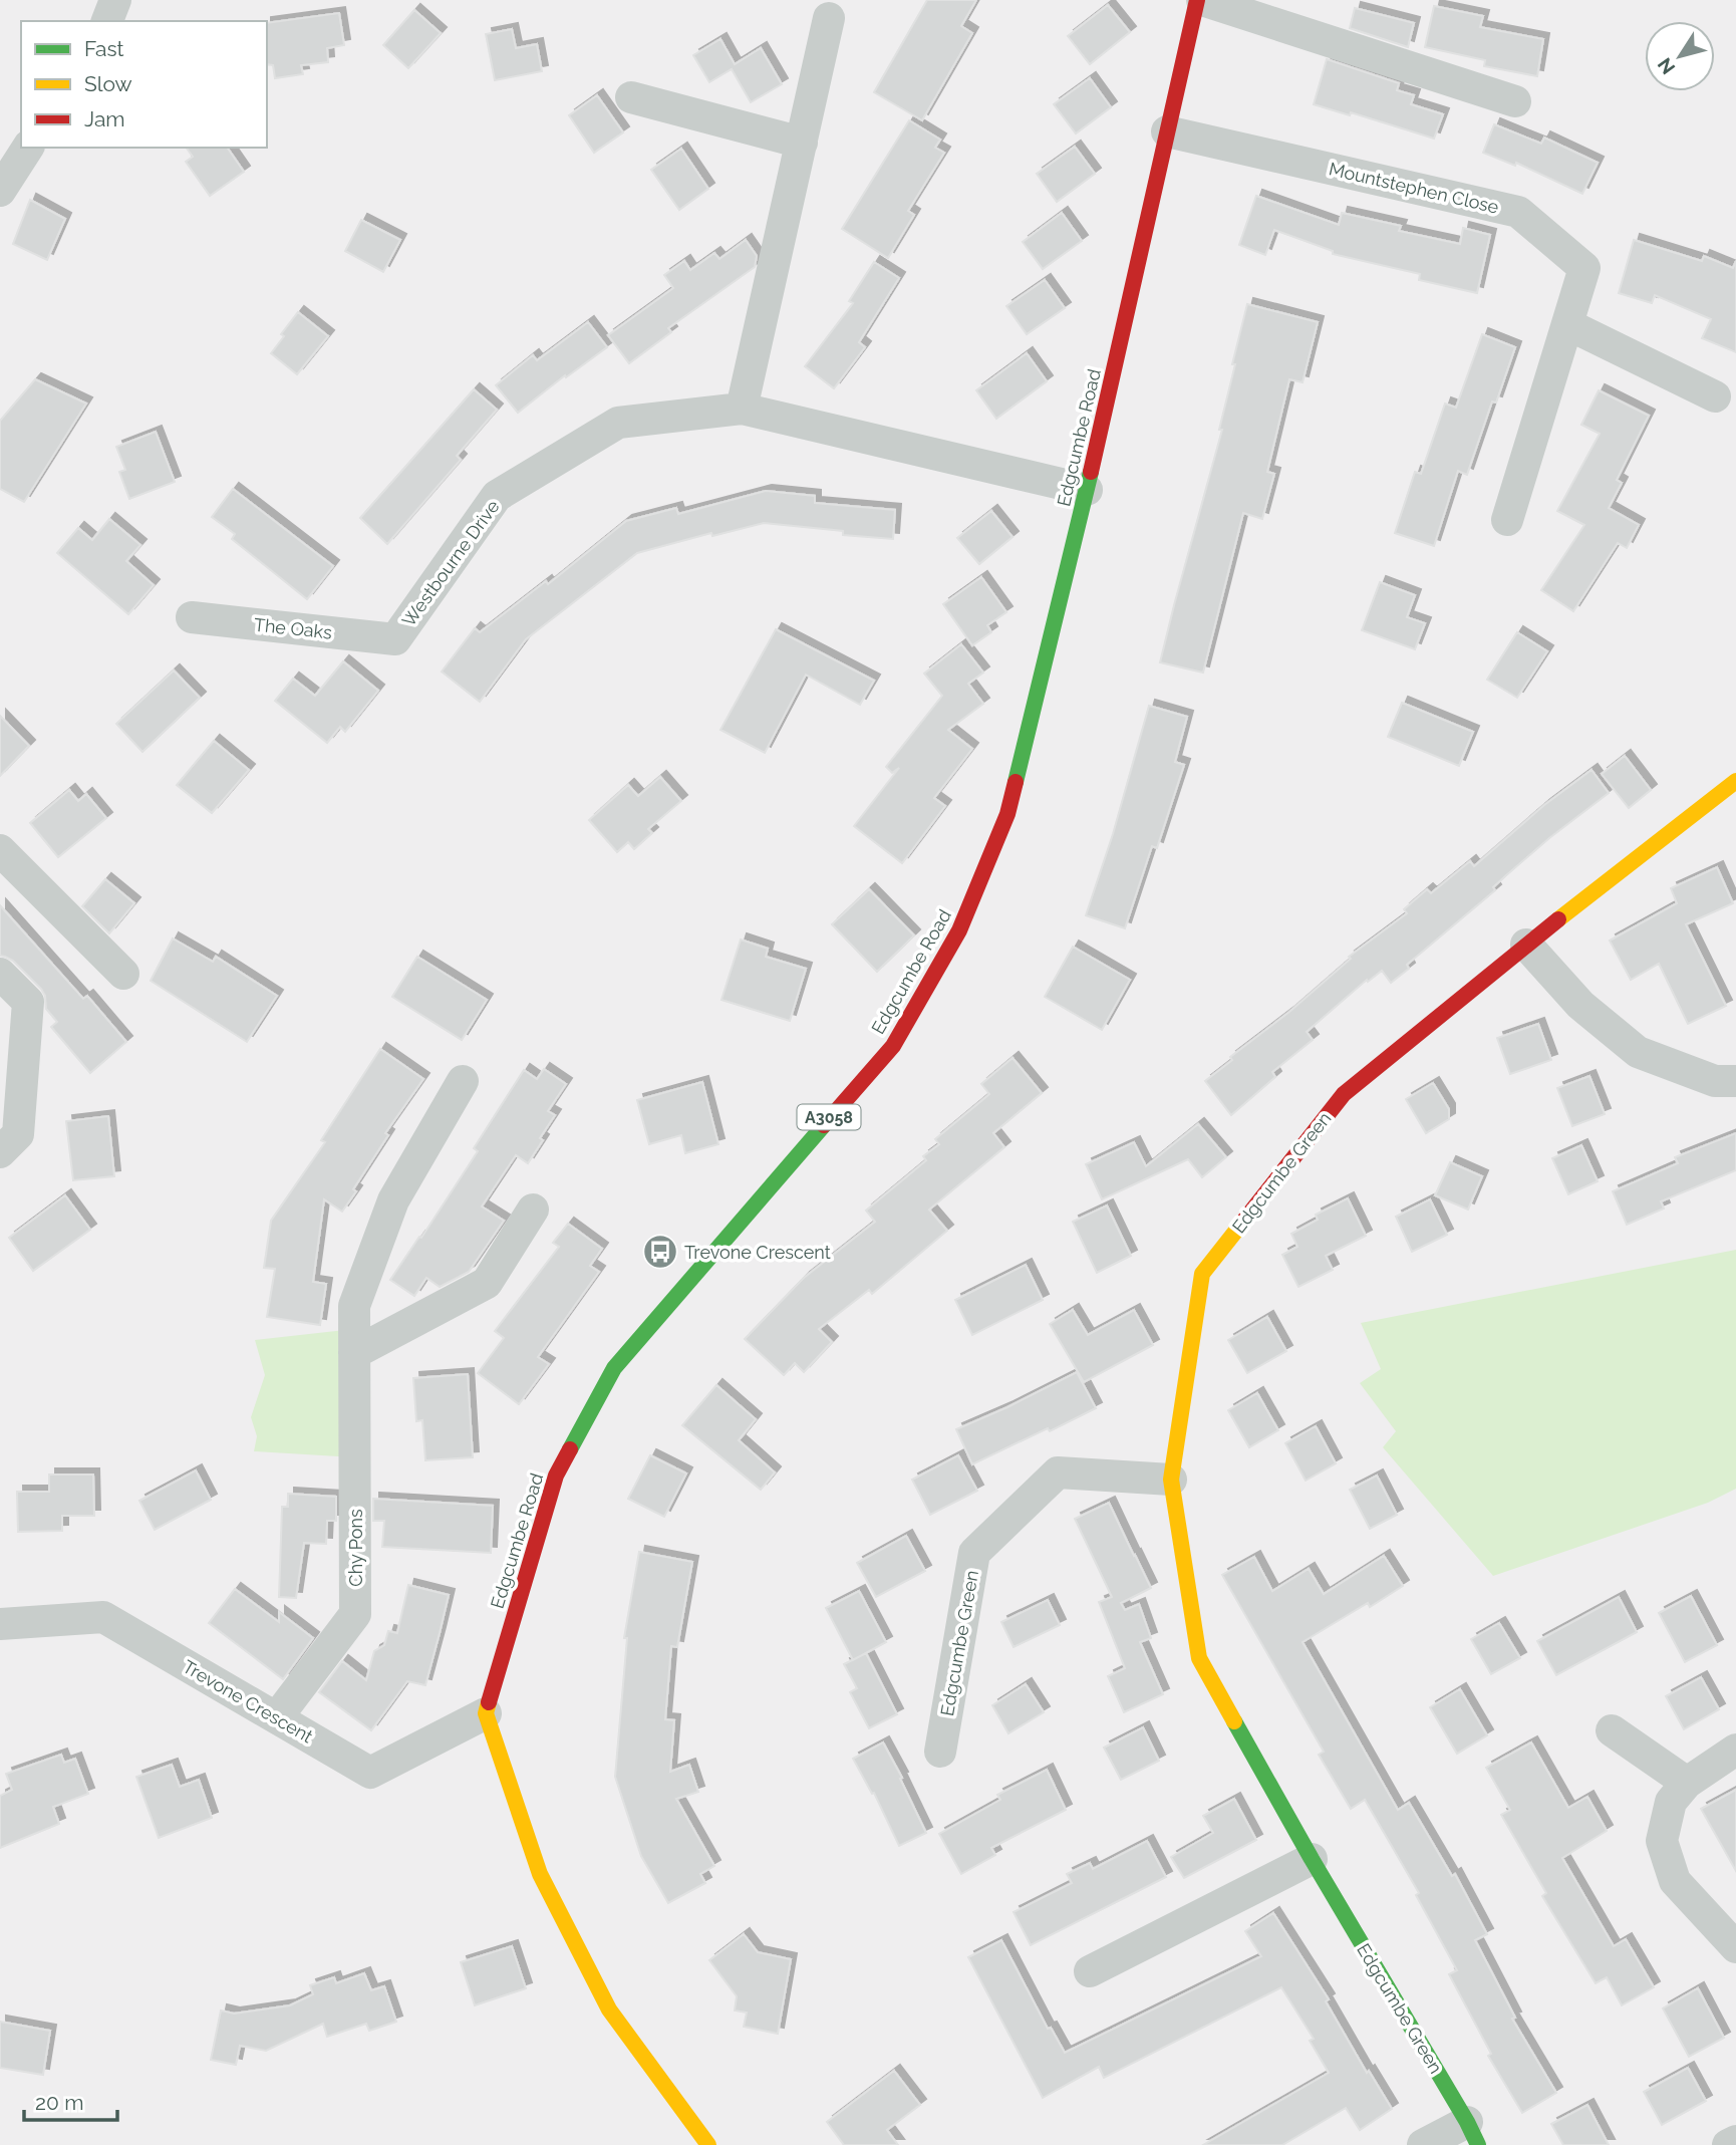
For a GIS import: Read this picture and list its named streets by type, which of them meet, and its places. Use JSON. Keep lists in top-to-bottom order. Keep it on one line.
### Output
{"streets":{"main road":["Edgcumbe Road","A3058","Edgcumbe Green"],"street":["Mountstephen Close","Westbourne Drive","The Oaks","Chy Pons","Trevone Crescent"]},"crossings":[["Mountstephen Close","Edgcumbe Road"],["Edgcumbe Road","Westbourne Drive"],["Edgcumbe Road","Trevone Crescent"],["Westbourne Drive","The Oaks"],["Chy Pons","Trevone Crescent"]],"places":{"bus stop":["Trevone Crescent"]},"legend":["Fast","Slow","Jam"],"scale_bar":"20 m","north":"bottom left"}
